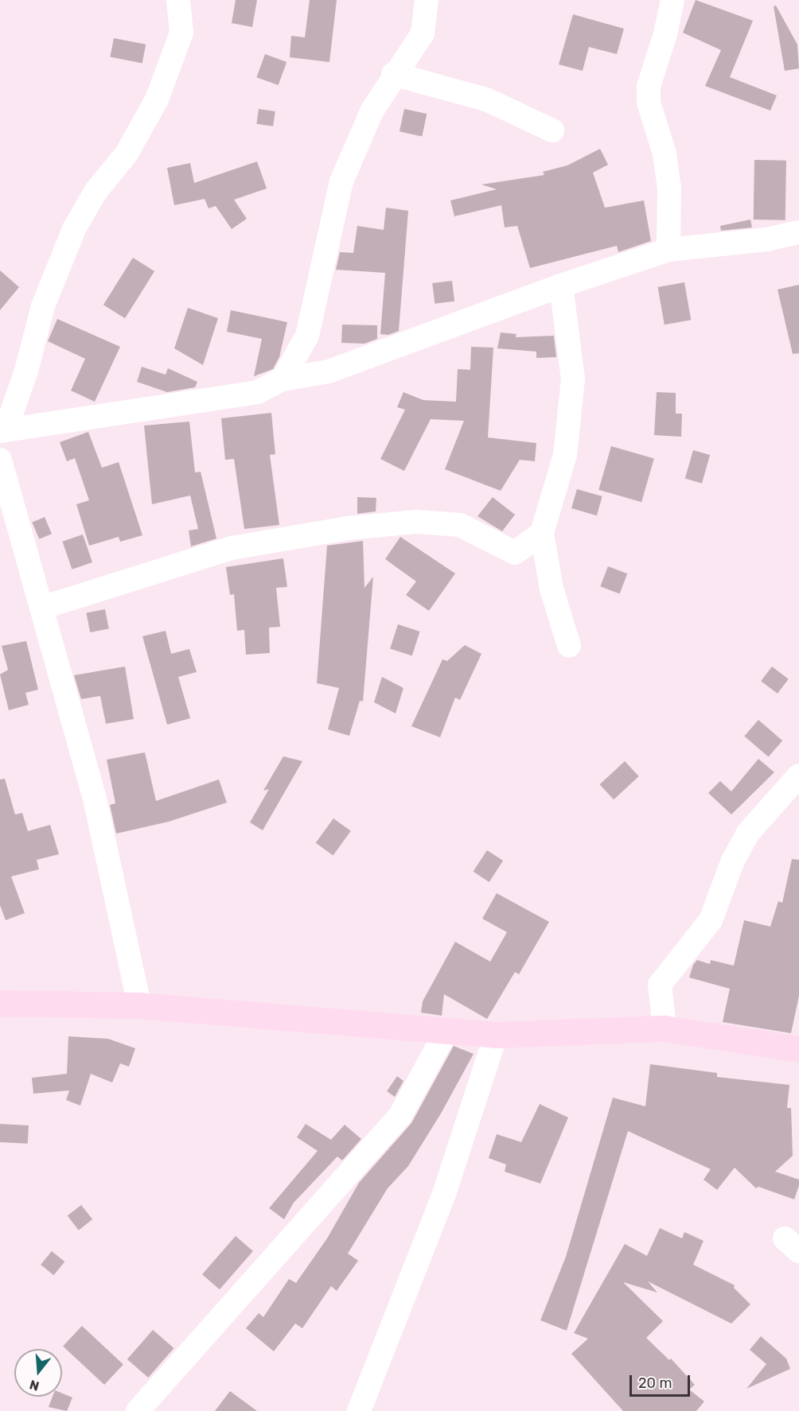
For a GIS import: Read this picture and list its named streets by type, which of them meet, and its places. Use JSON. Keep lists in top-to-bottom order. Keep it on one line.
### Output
{"scale_bar":"20 m","north":"bottom"}
